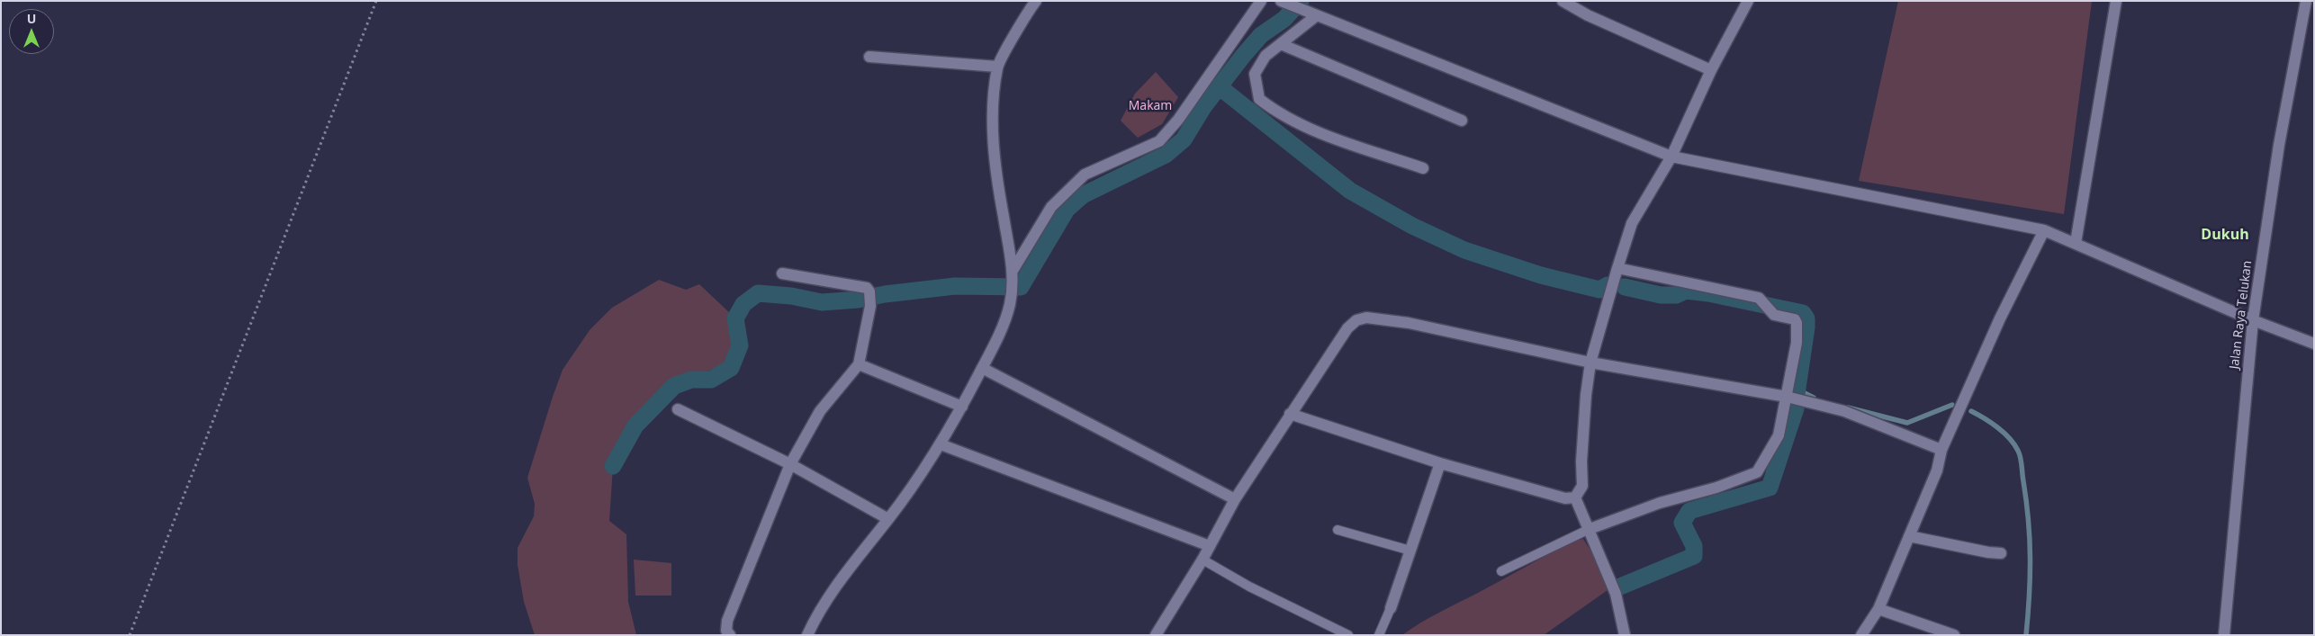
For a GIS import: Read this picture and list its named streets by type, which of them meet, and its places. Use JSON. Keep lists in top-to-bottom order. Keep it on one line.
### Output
{"streets":{"street":["Jalan Raya Telukan"]},"districts":["Dukuh"],"parks":["Makam"],"north":"top"}
